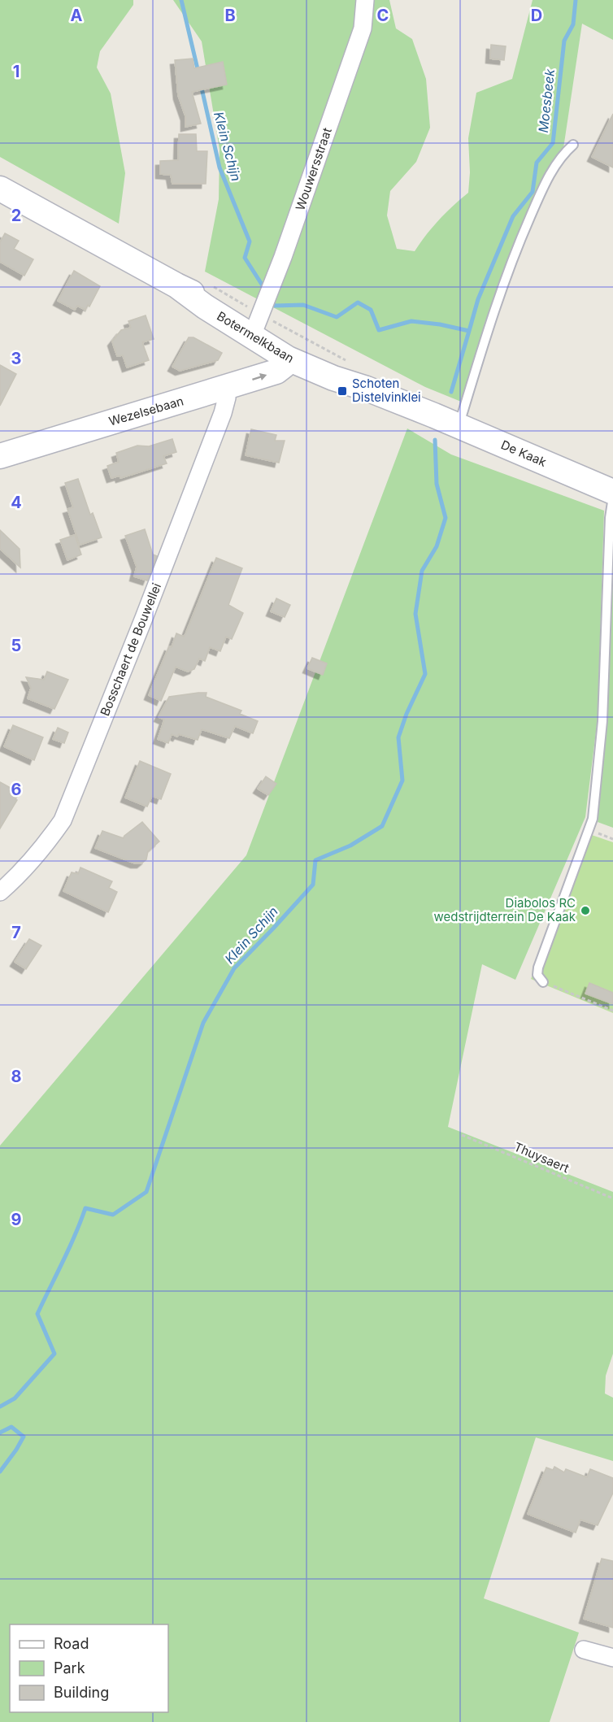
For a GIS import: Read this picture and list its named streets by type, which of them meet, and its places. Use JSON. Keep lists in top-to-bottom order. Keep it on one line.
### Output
{"streets":{"main road":["Botermelkbaan","Wezelsebaan","De Kaak"],"street":["Wouwersstraat","Bosschaert de Bouwellei"],"path":["Thuysaert"]},"crossings":[["Wouwersstraat","Botermelkbaan"],["Botermelkbaan","Wezelsebaan"],["Botermelkbaan","De Kaak"],["Wezelsebaan","Bosschaert de Bouwellei"]],"water":["Moesbeek","Klein Schijn"],"places":{"transit":["Schoten Distelvinklei"],"other":["Diabolos RC wedstrijdterrein De Kaak"]},"legend":["Road","Park","Building"],"grid":{"columns":["A","B","C","D"],"rows":["1","2","3","4","5","6","7","8","9"]}}
